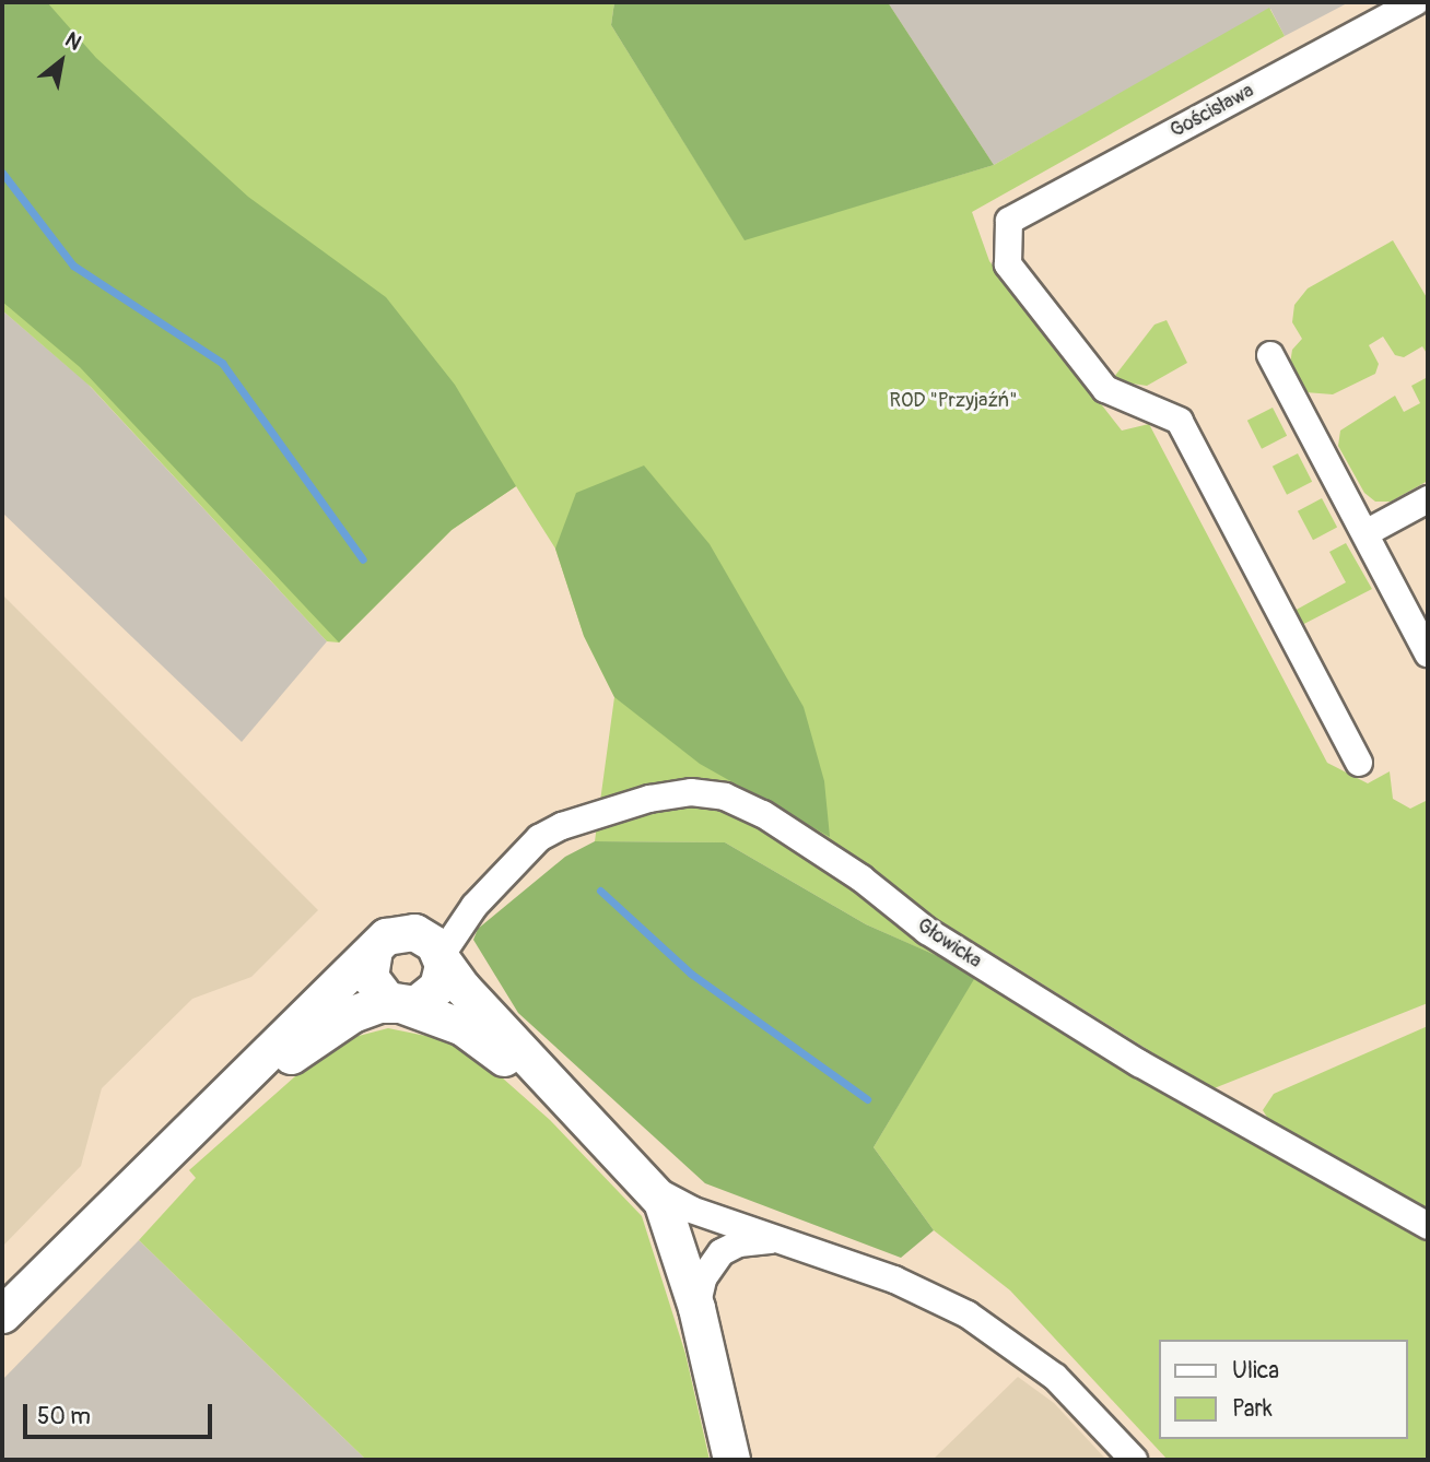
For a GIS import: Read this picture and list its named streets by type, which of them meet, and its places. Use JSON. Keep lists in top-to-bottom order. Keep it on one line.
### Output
{"streets":{"street":["Gościsława","Głowicka"]},"parks":["ROD \"Przyjaźń\""],"legend":["Ulica","Park"],"scale_bar":"50 m","north":"top right"}
